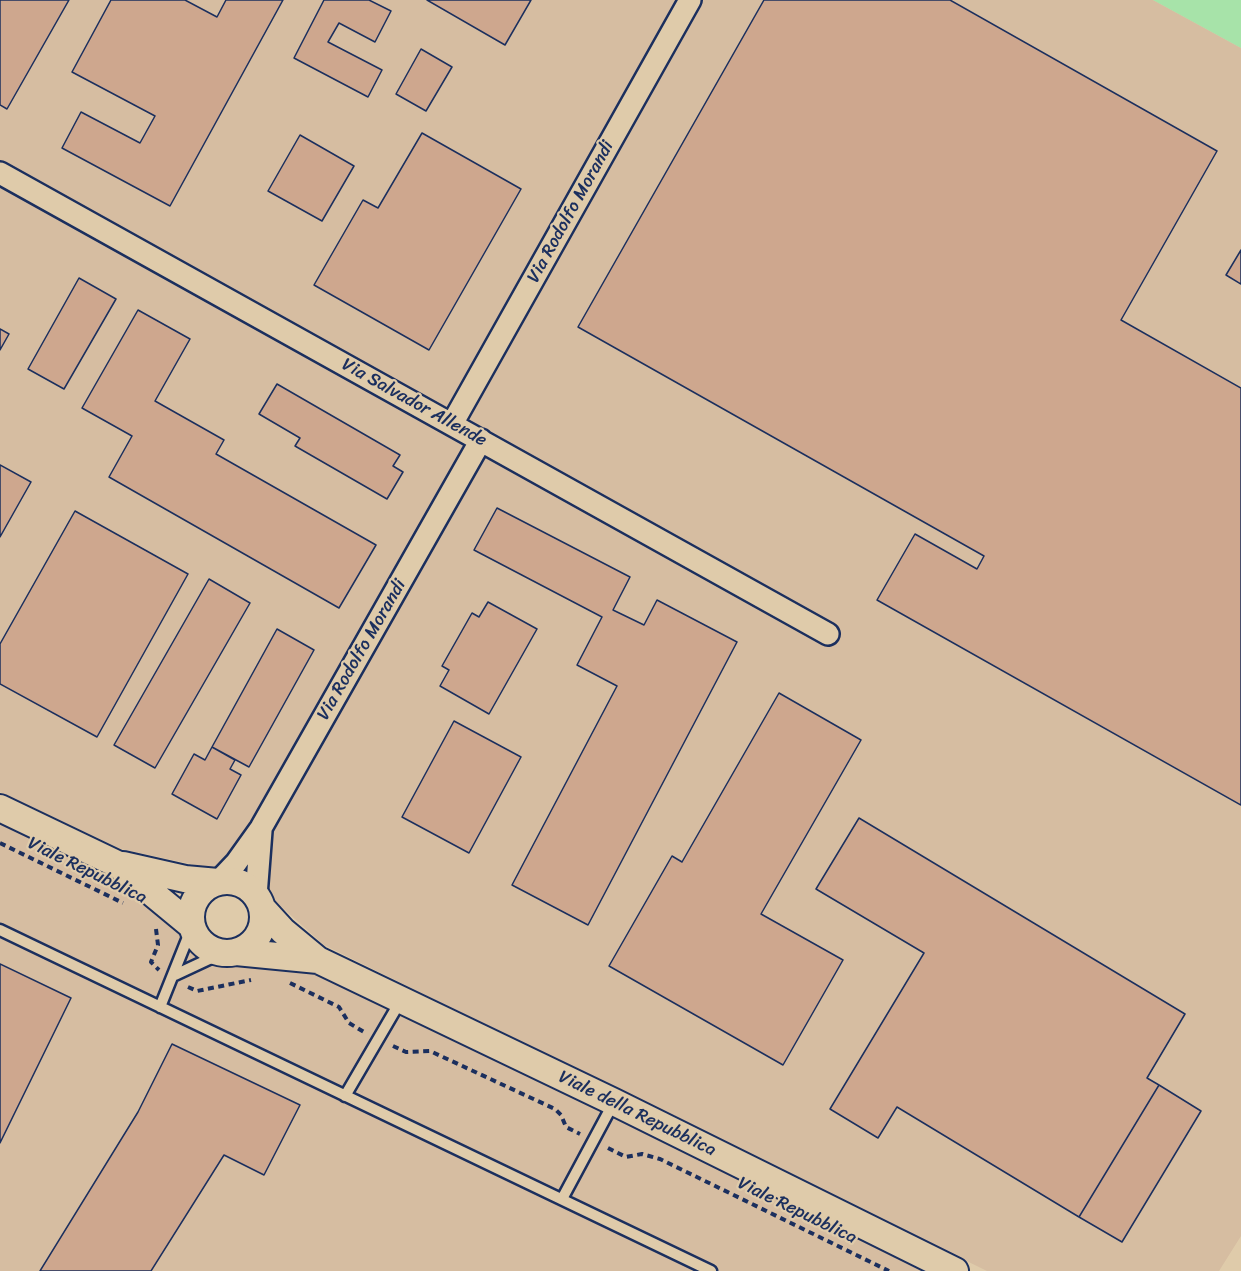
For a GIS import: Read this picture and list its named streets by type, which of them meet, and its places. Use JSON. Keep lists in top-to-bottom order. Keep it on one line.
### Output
{"streets":{"street":["Via Rodolfo Morandi","Via Salvador Allende","Viale della Repubblica"],"path":["Viale Repubblica"]},"crossings":[["Via Rodolfo Morandi","Via Salvador Allende"],["Via Rodolfo Morandi","Viale della Repubblica"]]}
